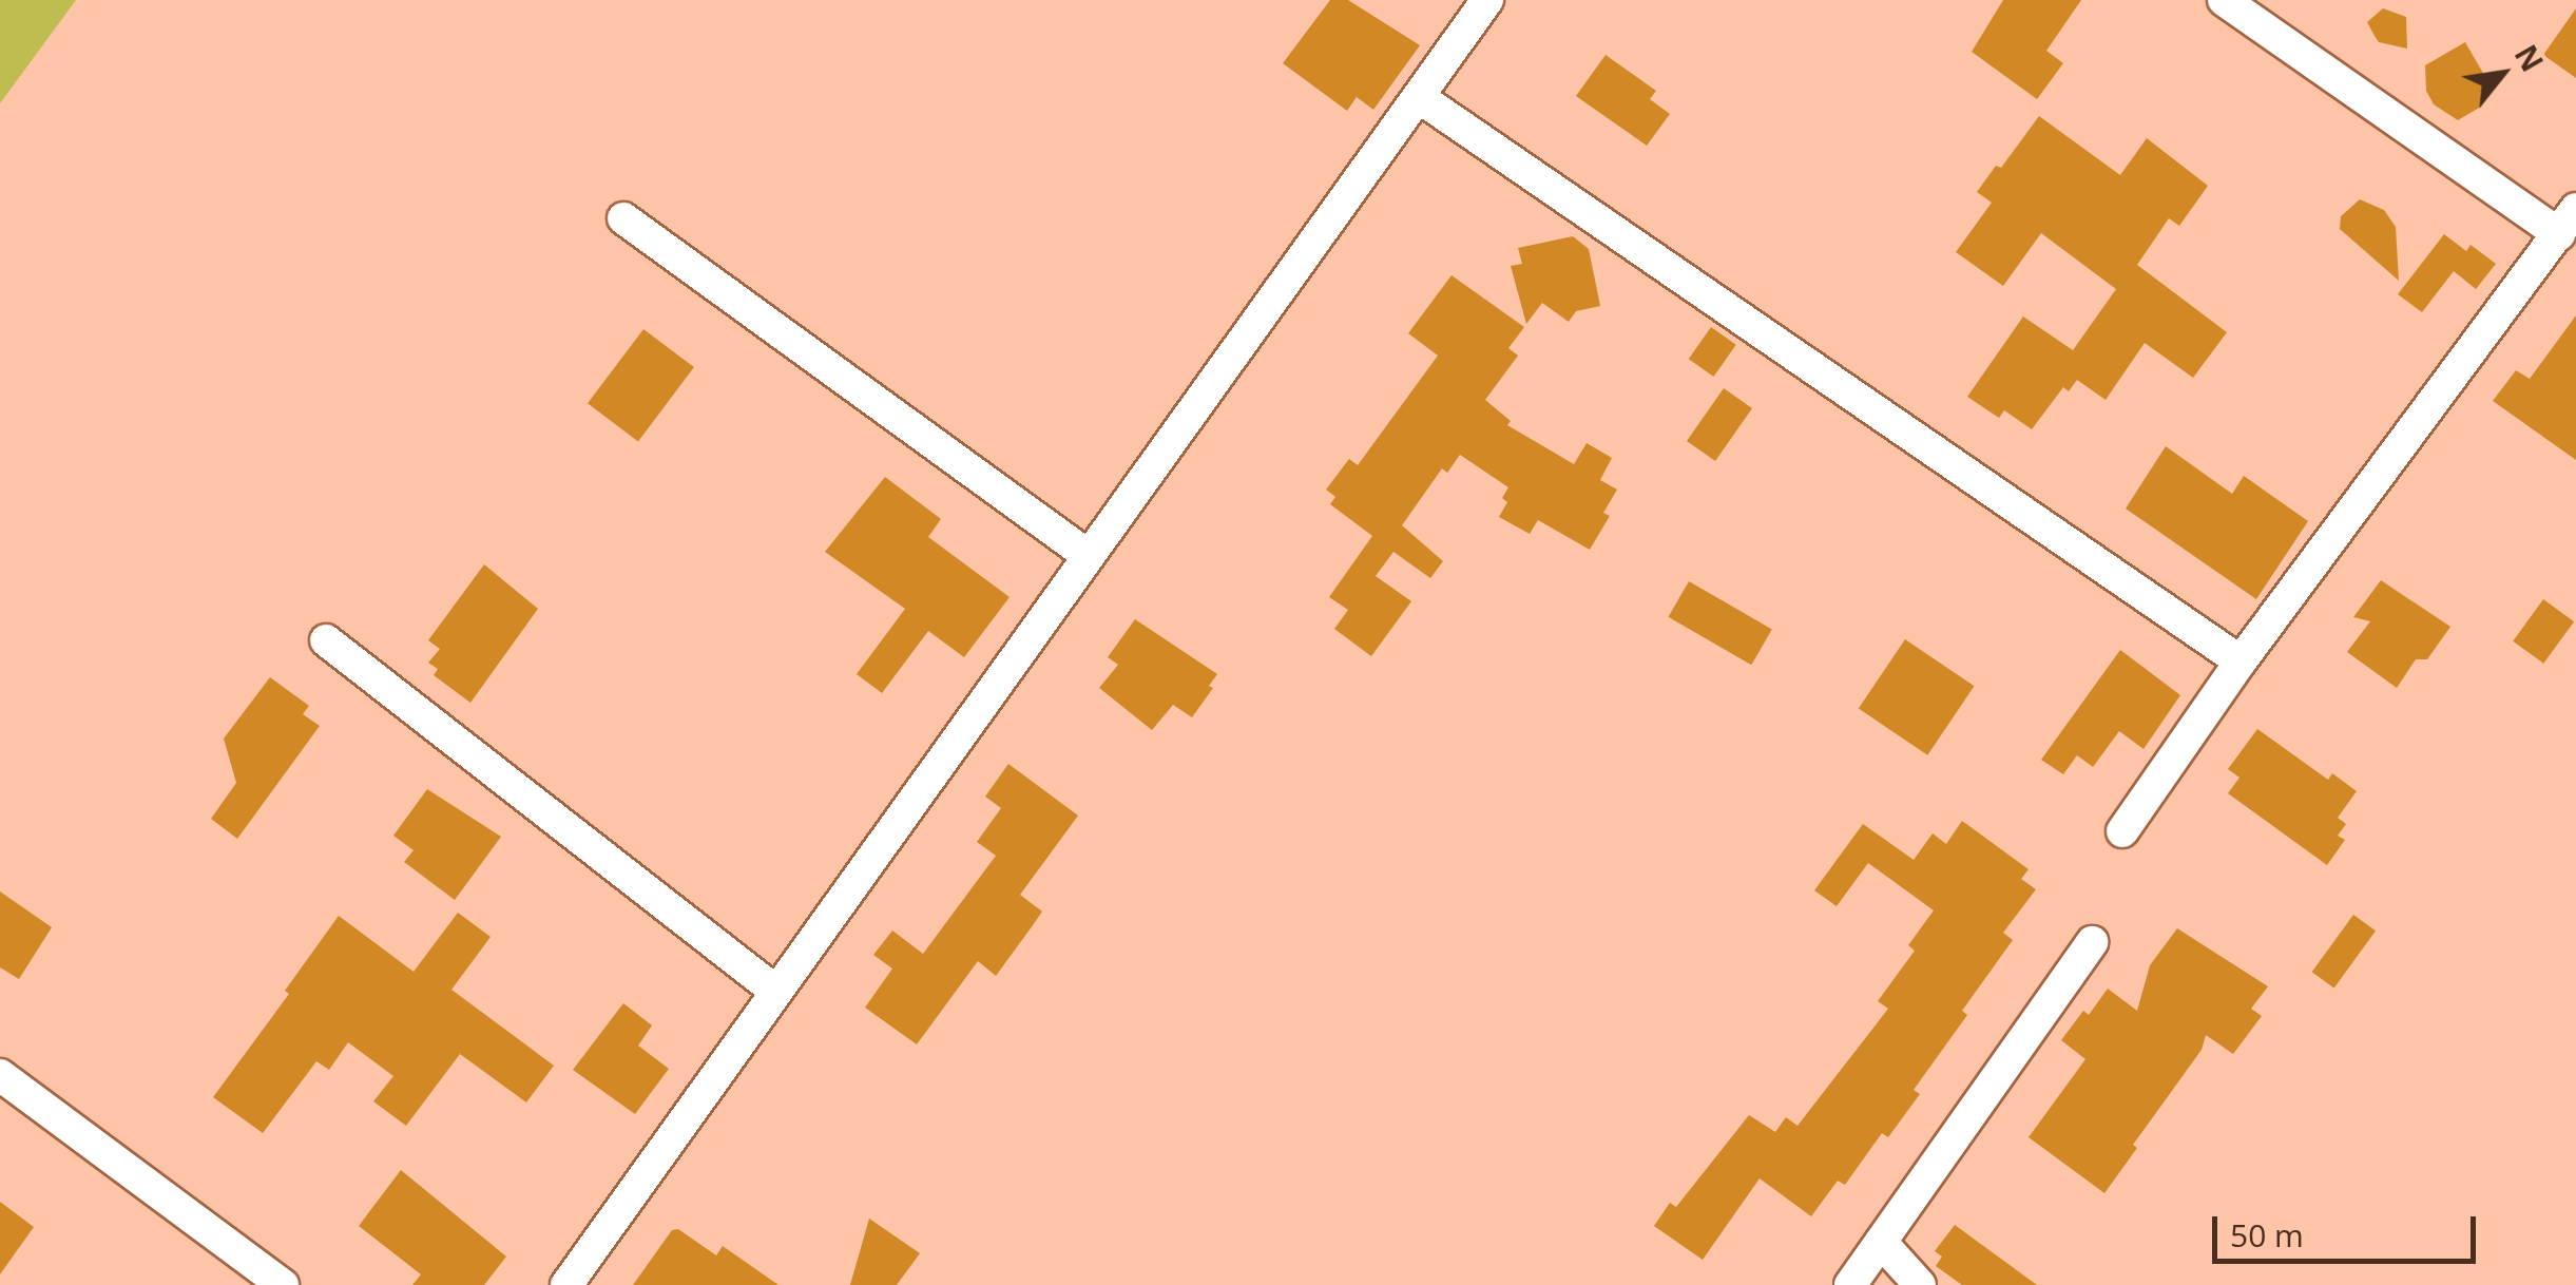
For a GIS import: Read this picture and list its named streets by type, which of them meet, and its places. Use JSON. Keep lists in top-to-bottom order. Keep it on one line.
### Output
{"scale_bar":"50 m","north":"top right"}
